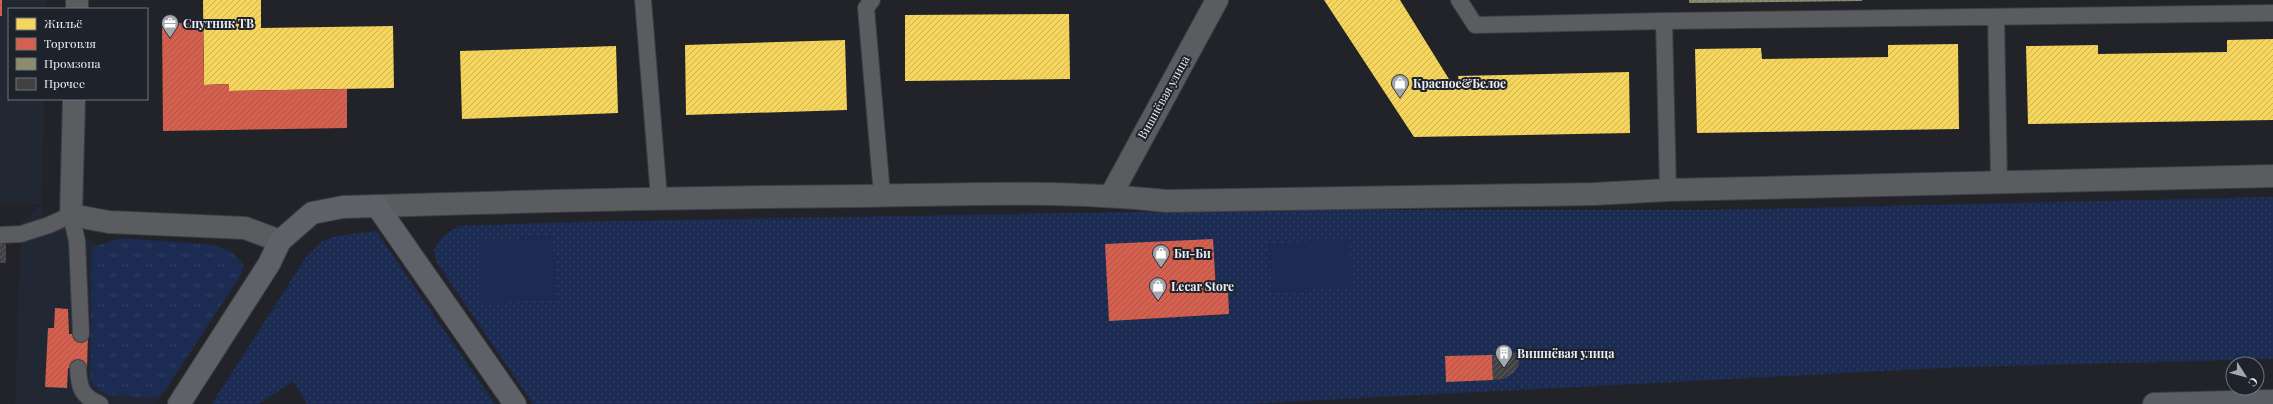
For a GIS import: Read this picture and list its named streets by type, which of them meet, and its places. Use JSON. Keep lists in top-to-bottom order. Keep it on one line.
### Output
{"streets":{"street":["Вишнёвая улица"]},"places":{"office":["Спутник ТВ"],"shop":["Красное&Белое","Би-Би","Lecar Store"],"building":["Вишнёвая улица"]},"legend":["Жильё","Торговля","Промзона","Прочее"],"north":"bottom right"}
